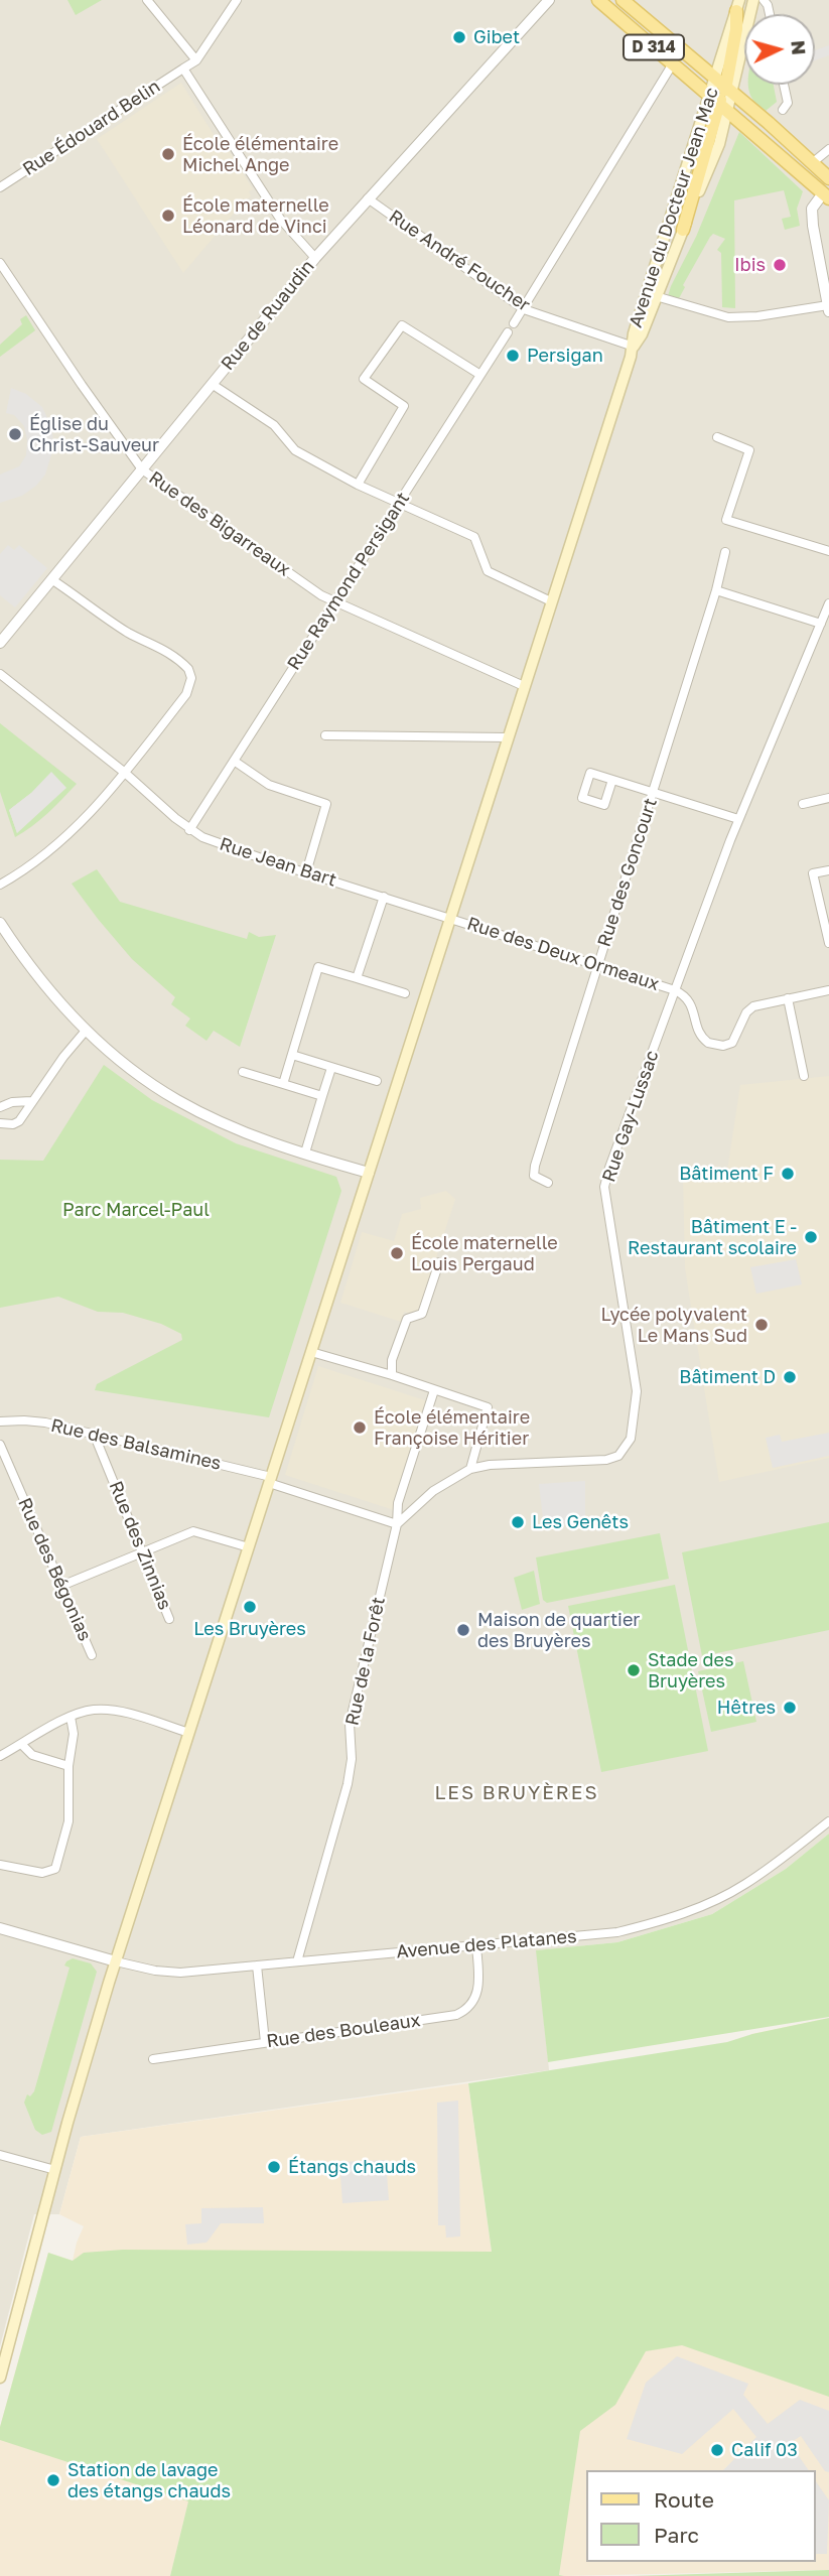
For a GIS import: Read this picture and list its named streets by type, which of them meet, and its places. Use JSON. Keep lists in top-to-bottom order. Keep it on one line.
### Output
{"streets":{"main road":["D 314","Avenue du Docteur Jean Mac"],"street":["Rue Édouard Belin","Rue André Foucher","Rue de Ruaudin","Rue des Bigarreaux","Rue Raymond Persigant","Rue Jean Bart","Rue des Goncourt","Rue des Deux Ormeaux","Rue Gay-Lussac","Rue des Balsamines","Rue des Zinnias","Rue des Bégonias","Rue de la Forêt","Avenue des Platanes","Rue des Bouleaux"]},"crossings":[["D 314","Avenue du Docteur Jean Mac"],["Avenue du Docteur Jean Mac","Rue André Foucher"],["Rue André Foucher","Rue de Ruaudin"],["Rue de Ruaudin","Rue des Bigarreaux"],["Rue des Bigarreaux","Rue Raymond Persigant"],["Rue Raymond Persigant","Rue Jean Bart"],["Rue Jean Bart","Rue des Deux Ormeaux"],["Rue des Goncourt","Rue des Deux Ormeaux"],["Rue des Deux Ormeaux","Rue Gay-Lussac"],["Rue Gay-Lussac","Rue des Balsamines"],["Rue Gay-Lussac","Rue de la Forêt"],["Rue des Balsamines","Rue des Zinnias"],["Rue des Balsamines","Rue de la Forêt"],["Rue de la Forêt","Avenue des Platanes"],["Avenue des Platanes","Rue des Bouleaux"]],"districts":["LES BRUYÈRES"],"parks":["Parc Marcel-Paul"],"places":["Gibet","École élémentaire Michel Ange","École maternelle Léonard de Vinci","Ibis","Persigan","Église du Christ-Sauveur","Bâtiment F","Bâtiment E - Restaurant scolaire","École maternelle Louis Pergaud","Lycée polyvalent Le Mans Sud","Bâtiment D","École élémentaire Françoise Héritier","Les Genêts","Les Bruyères","Maison de quartier des Bruyères","Stade des Bruyères","Hêtres","Étangs chauds","Calif 03","Station de lavage des étangs chauds"],"legend":["Route","Parc"],"north":"right"}
